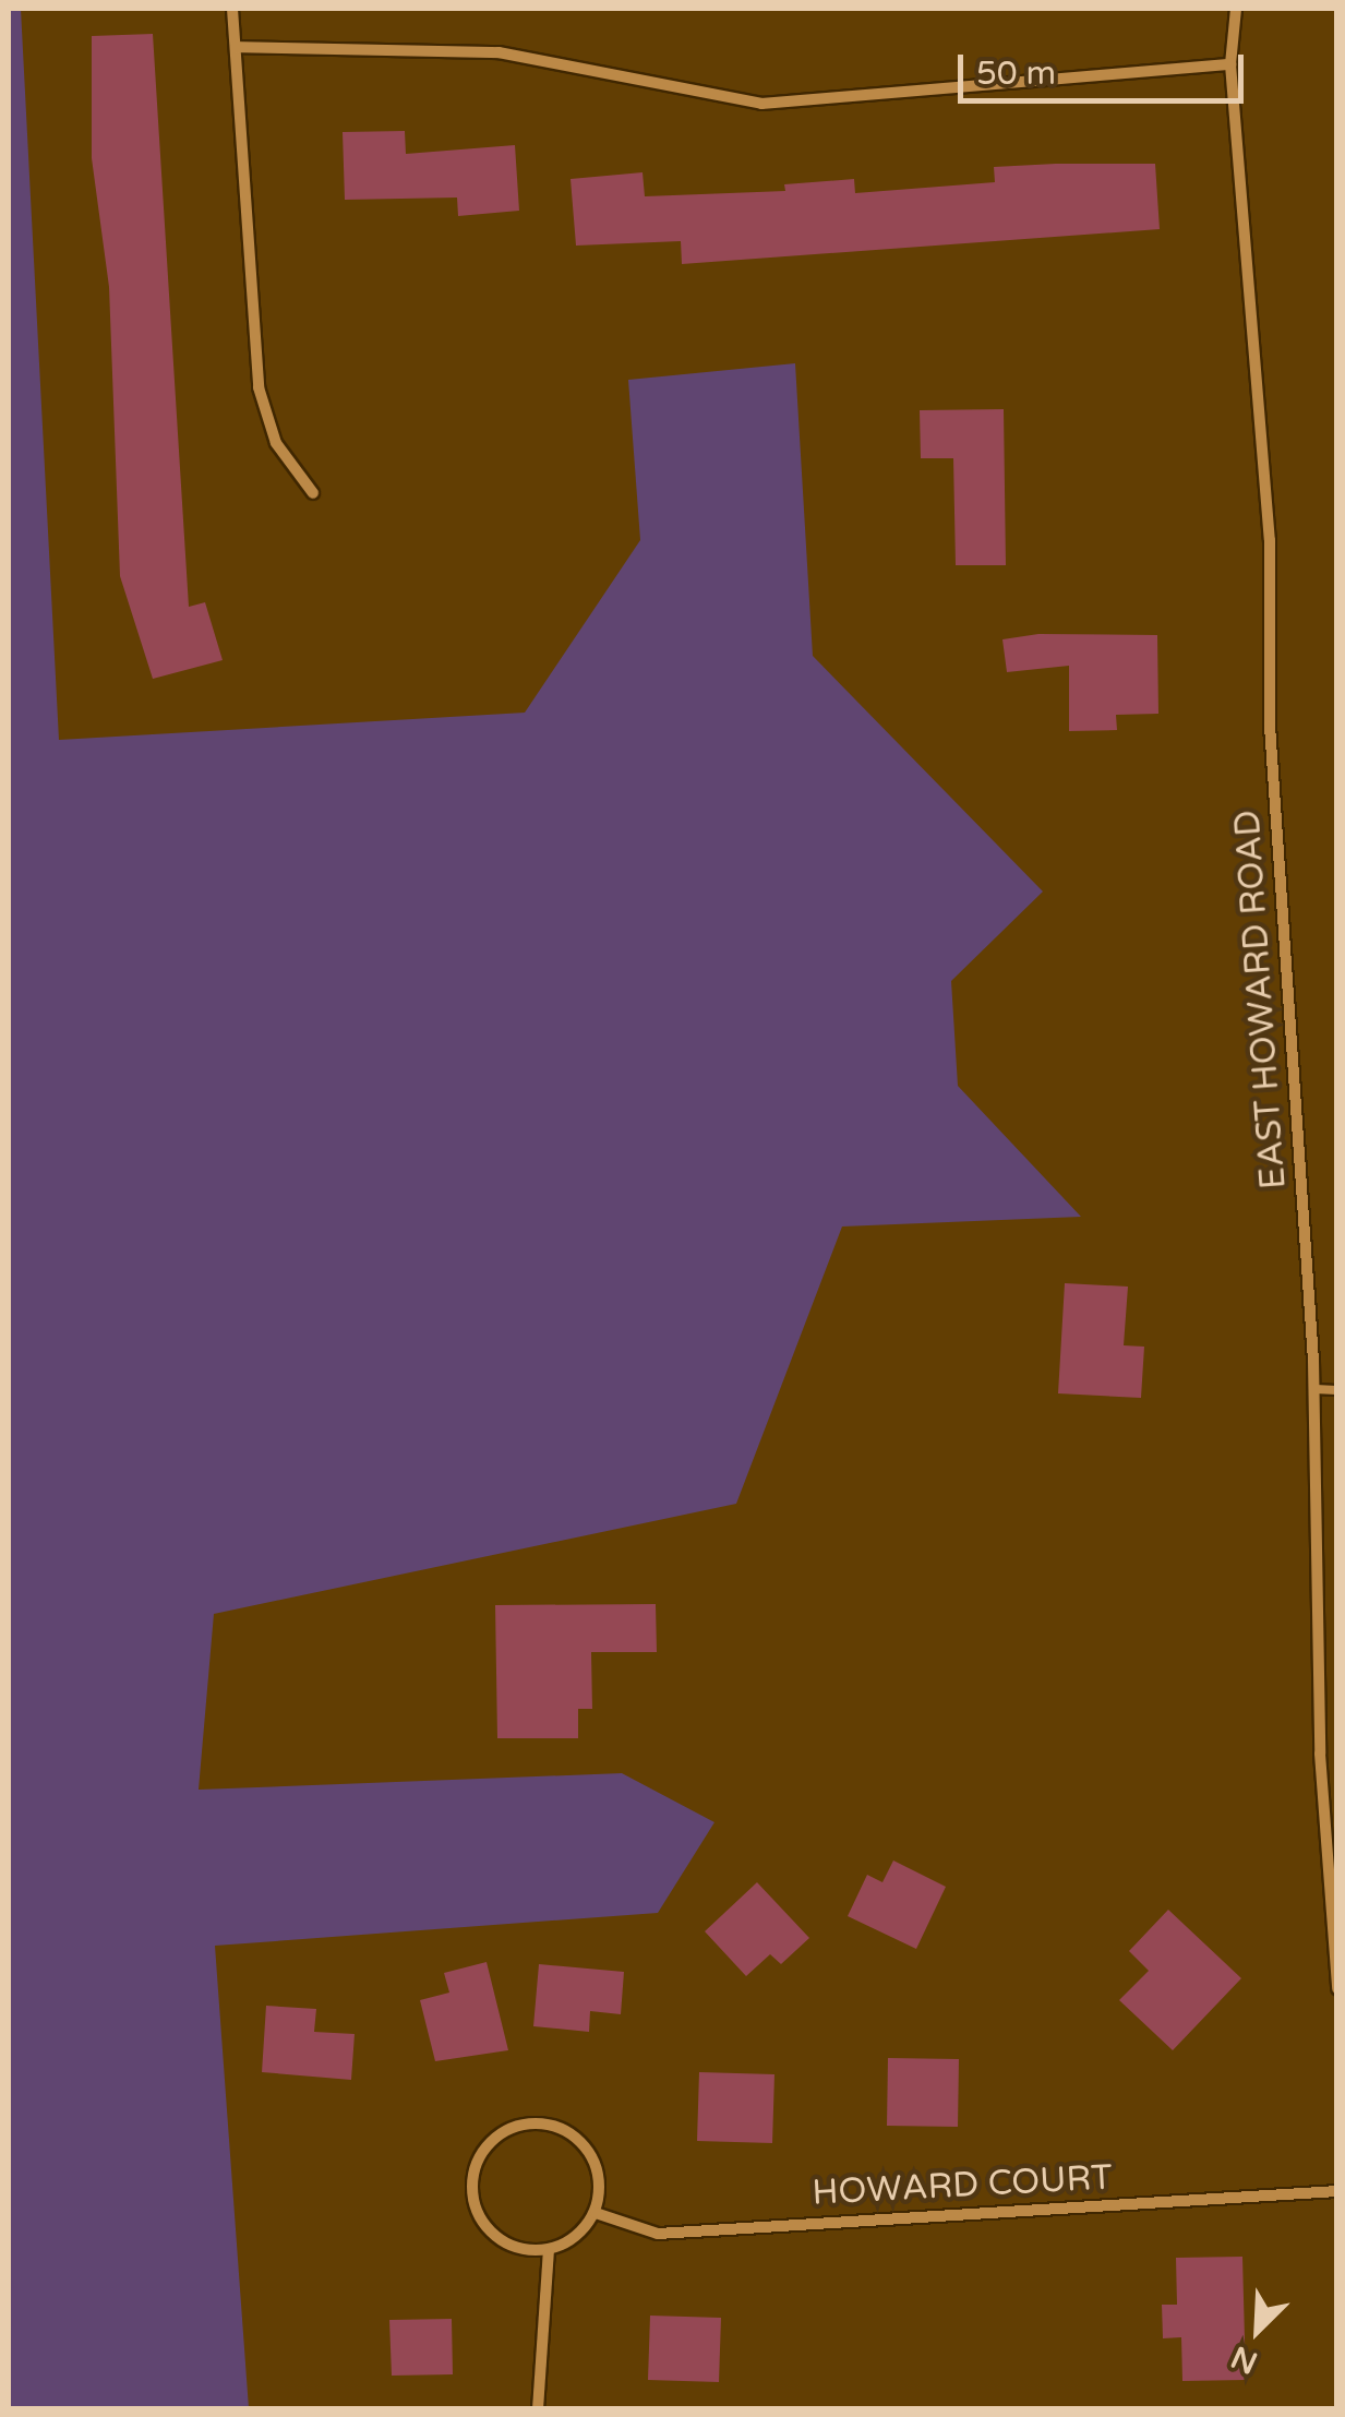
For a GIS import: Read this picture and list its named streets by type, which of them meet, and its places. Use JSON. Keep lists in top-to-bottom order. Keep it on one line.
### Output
{"streets":{"street":["EAST HOWARD ROAD","HOWARD COURT"]},"scale_bar":"50 m","north":"bottom left"}
